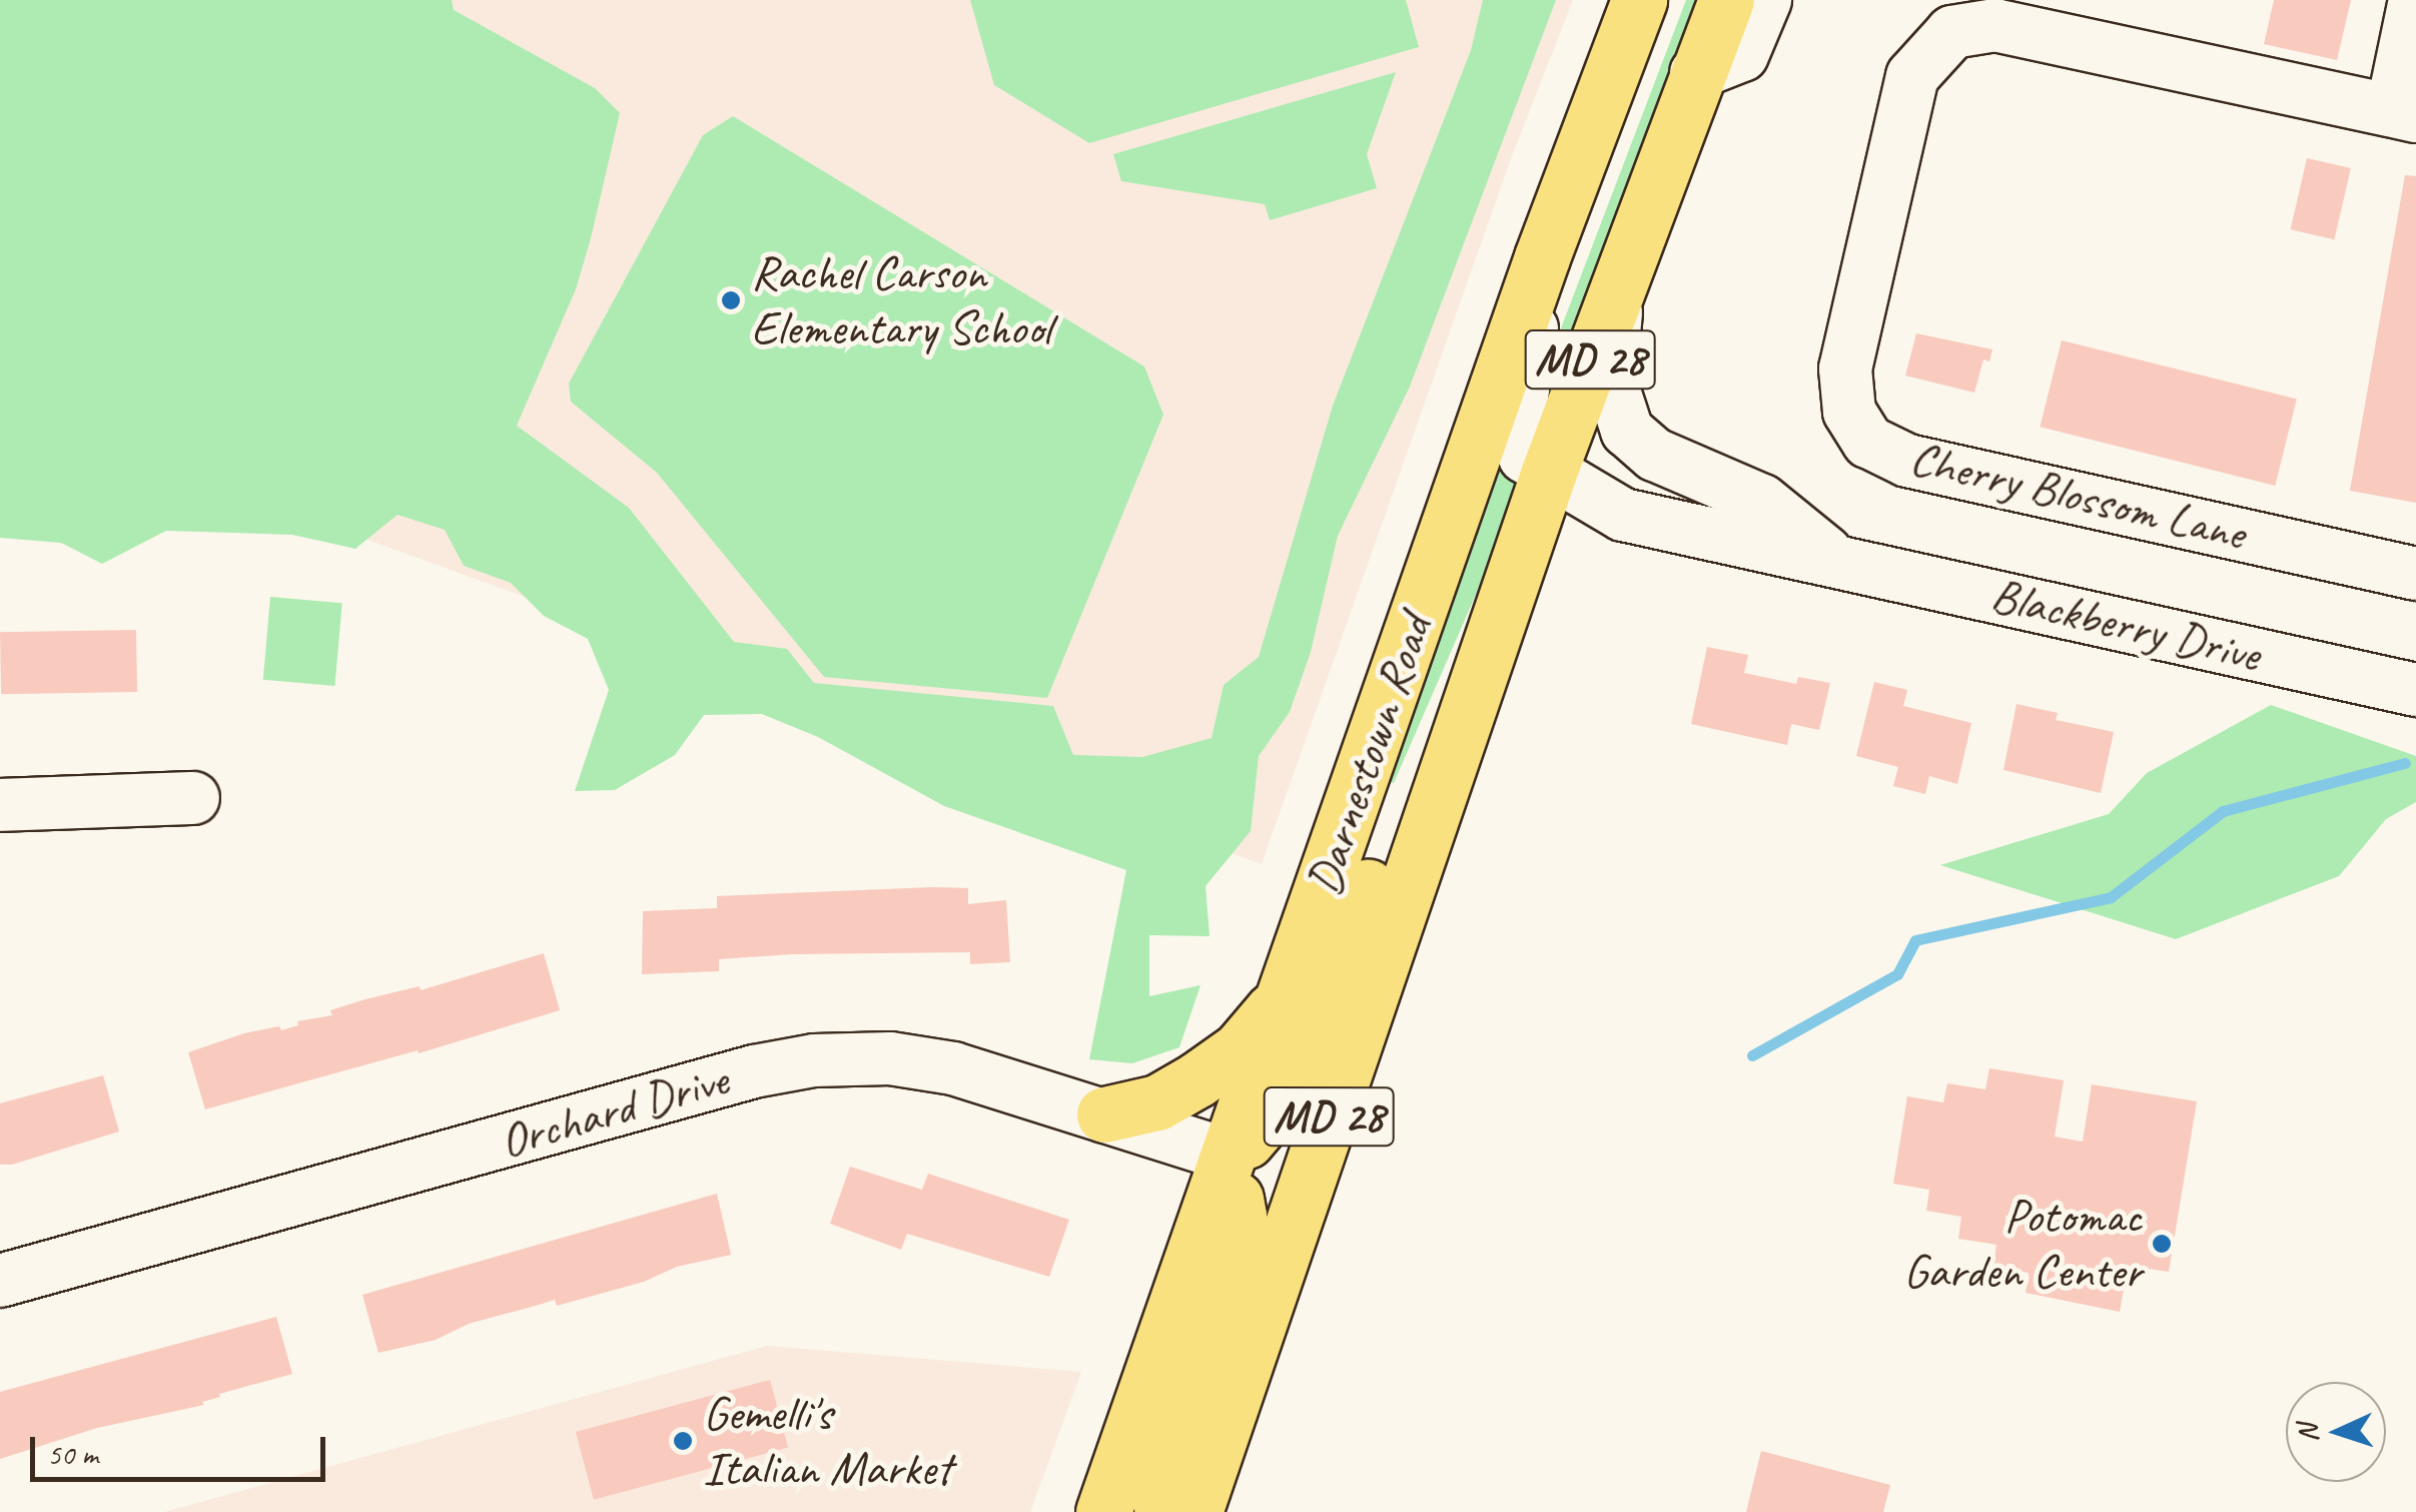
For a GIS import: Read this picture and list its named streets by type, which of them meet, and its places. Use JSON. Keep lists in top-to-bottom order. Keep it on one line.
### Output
{"streets":{"main road":["MD 28","Darnestown Road"],"street":["Cherry Blossom Lane","Blackberry Drive","Orchard Drive"]},"crossings":[["Blackberry Drive","Darnestown Road"],["Darnestown Road","Orchard Drive"]],"places":["Rachel Carson Elementary School","Potomac Garden Center","Gemelli's Italian Market"],"scale_bar":"50 m","north":"left"}
